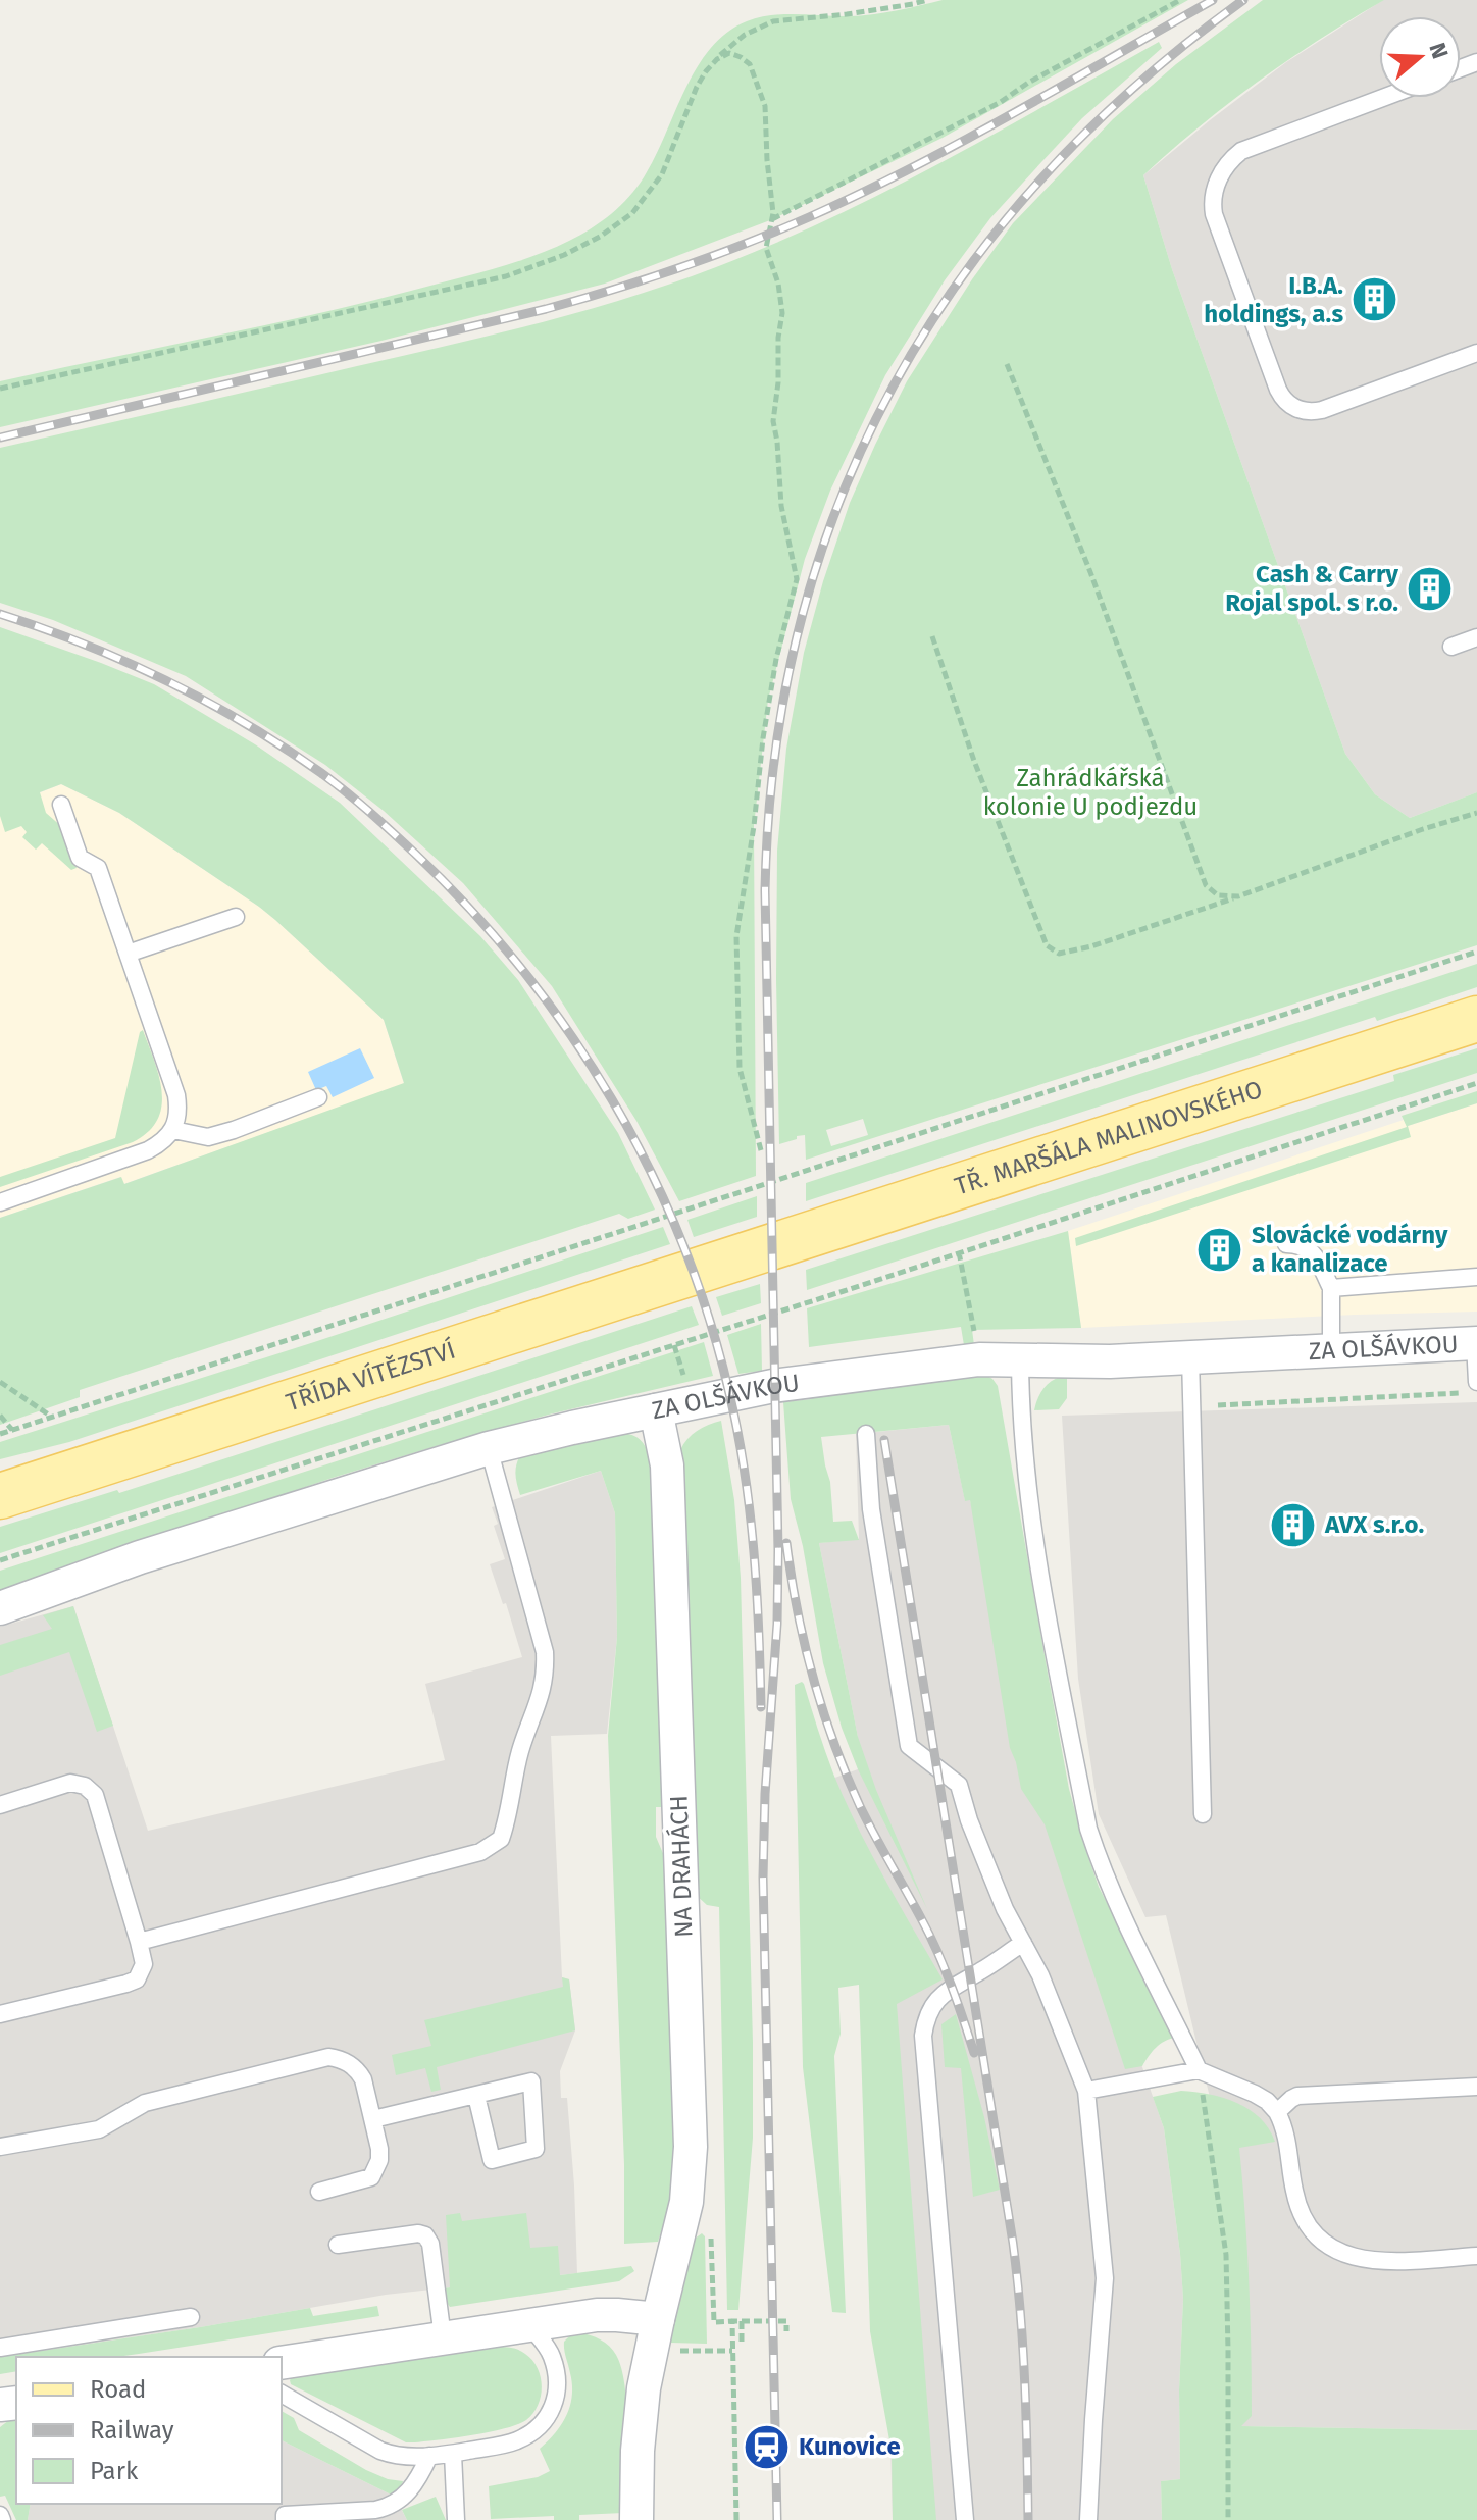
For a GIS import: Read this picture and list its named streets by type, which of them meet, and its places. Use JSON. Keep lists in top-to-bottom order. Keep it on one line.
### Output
{"streets":{"main road":["TŘ. MARŠÁLA MALINOVSKÉHO","TŘÍDA VÍTĚZSTVÍ"],"street":["ZA OLŠÁVKOU","NA DRAHÁCH"]},"crossings":[["TŘ. MARŠÁLA MALINOVSKÉHO","TŘÍDA VÍTĚZSTVÍ"],["ZA OLŠÁVKOU","NA DRAHÁCH"]],"parks":["Zahrádkářská kolonie U podjezdu"],"places":{"building":["I.B.A. holdings, a.s","Cash & Carry Rojal spol. s r.o.","Slovácké vodárny a kanalizace","AVX s.r.o."],"station":["Kunovice"]},"legend":["Road","Railway","Park"],"north":"right"}
